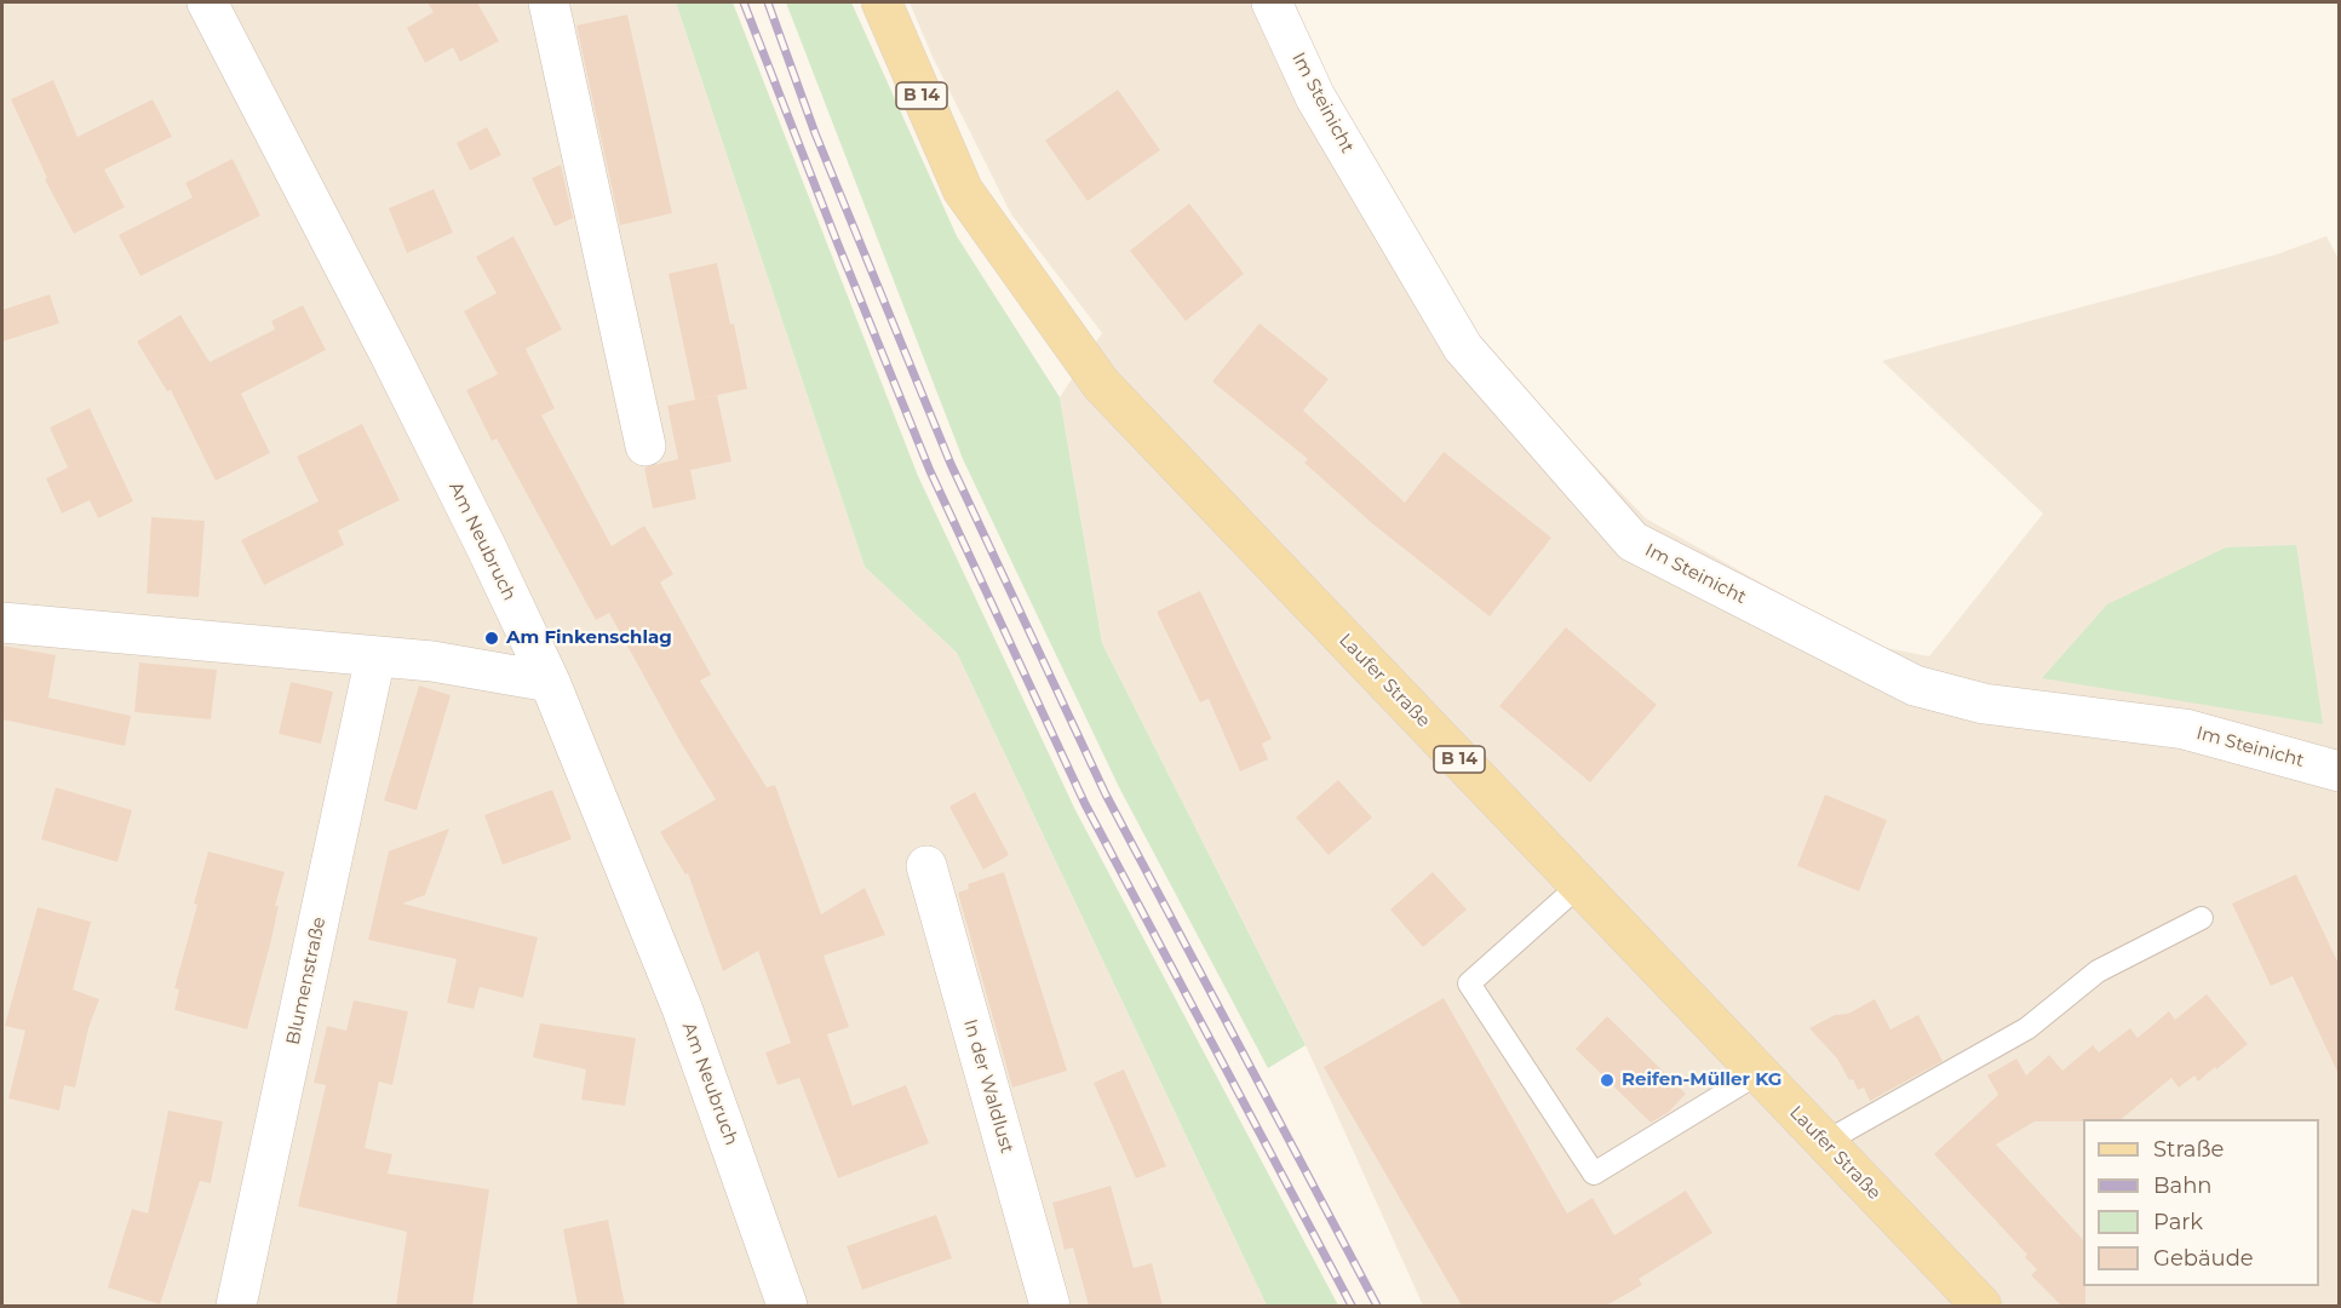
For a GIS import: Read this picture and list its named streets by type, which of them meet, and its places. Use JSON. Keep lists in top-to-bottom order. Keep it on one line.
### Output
{"streets":{"main road":["B 14","Laufer Straße"],"street":["Im Steinicht","Am Neubruch","Blumenstraße","In der Waldlust"]},"places":["Am Finkenschlag","Reifen-Müller KG"],"legend":["Straße","Bahn","Park","Gebäude"]}
